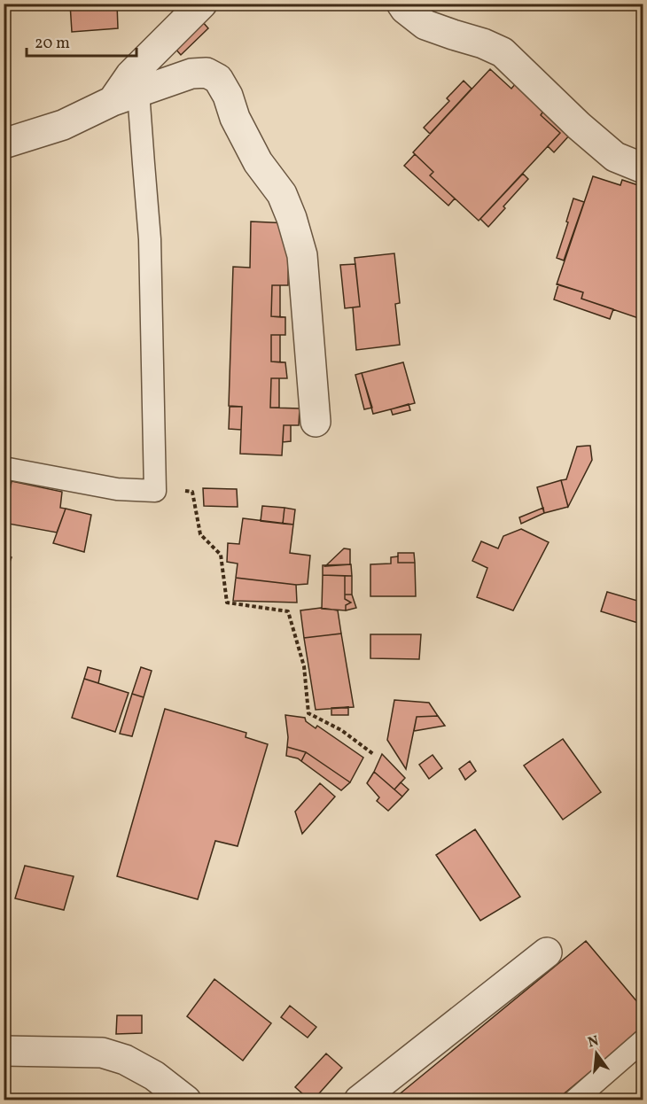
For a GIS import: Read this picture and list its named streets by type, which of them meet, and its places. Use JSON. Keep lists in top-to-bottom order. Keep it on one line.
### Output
{"scale_bar":"20 m","north":"top"}
